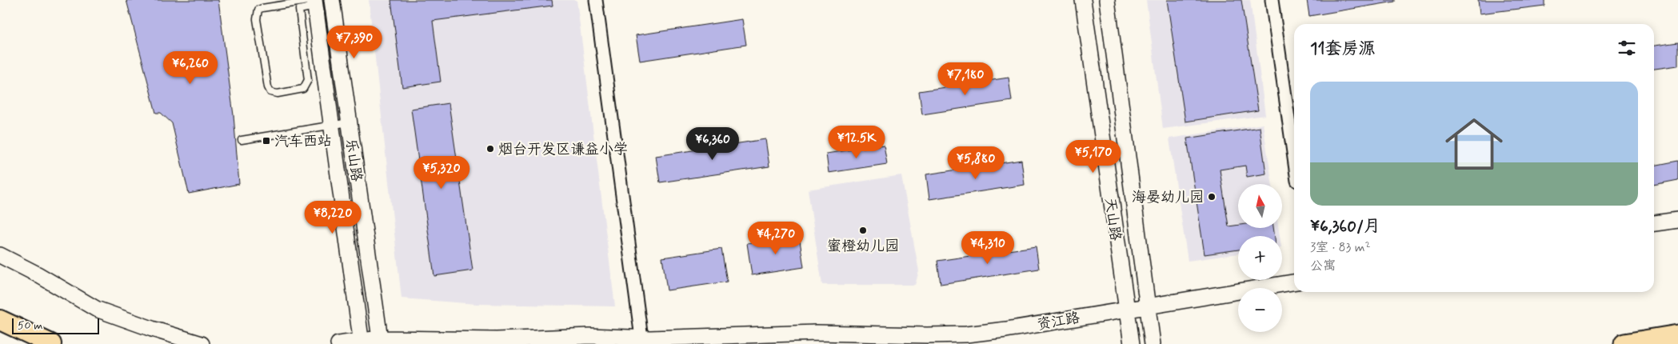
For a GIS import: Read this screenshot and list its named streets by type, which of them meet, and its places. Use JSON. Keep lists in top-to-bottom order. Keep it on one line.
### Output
{"streets":{"street":["乐山路","天山路","资江路"]},"crossings":[["乐山路","资江路"],["天山路","资江路"]],"places":{"transit":["汽车西站"],"other":["烟台开发区谦益小学","海晏幼儿园","蜜橙幼儿园"]},"scale_bar":"50 m","north":"top","page":{"heading":"11套房源","price":["¥7,390","¥6,260","¥7,180","¥12.5K","¥6,360","¥5,170","¥5,880","¥5,320","¥8,220","¥4,270","¥4,310"],"list":[{"name":"¥6,360/月","note":"3室 · 83 m² · 公寓"}],"map_buttons":["+","−"],"scale":"50 m"}}
